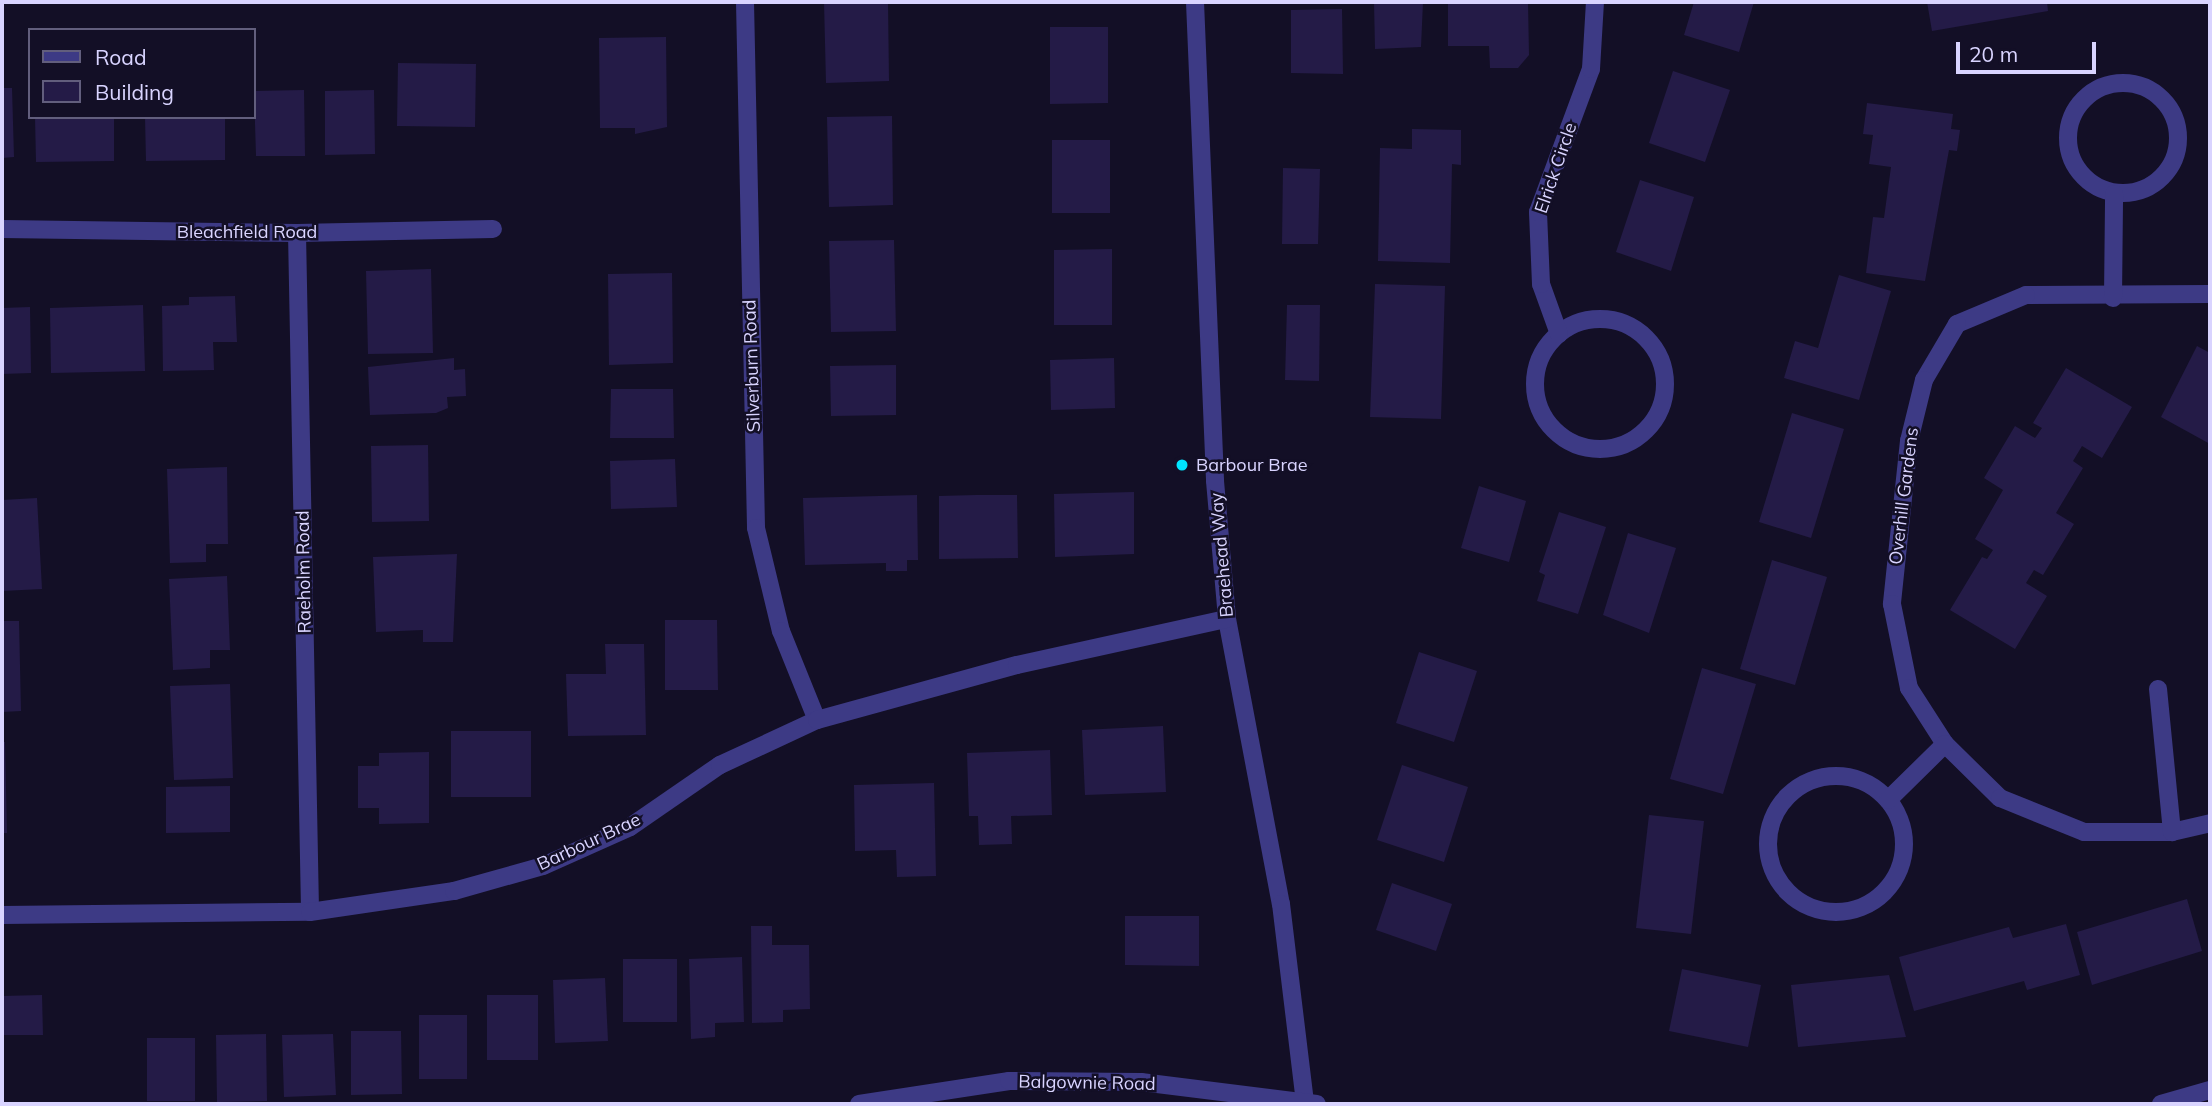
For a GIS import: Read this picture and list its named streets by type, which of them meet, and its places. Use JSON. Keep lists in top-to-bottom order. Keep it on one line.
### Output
{"streets":{"street":["Elrick Circle","Bleachfield Road","Silverburn Road","Overhill Gardens","Braehead Way","Raeholm Road","Barbour Brae","Balgownie Road"]},"crossings":[["Bleachfield Road","Raeholm Road"],["Silverburn Road","Barbour Brae"],["Braehead Way","Barbour Brae"],["Braehead Way","Balgownie Road"],["Raeholm Road","Barbour Brae"]],"places":["Barbour Brae"],"legend":["Road","Building"],"scale_bar":"20 m"}
